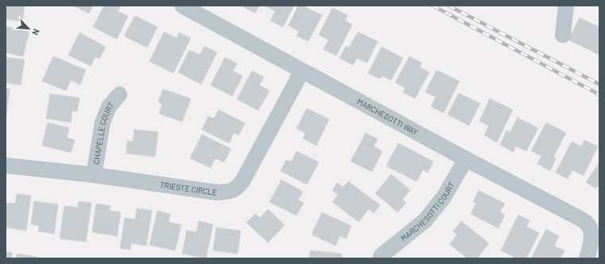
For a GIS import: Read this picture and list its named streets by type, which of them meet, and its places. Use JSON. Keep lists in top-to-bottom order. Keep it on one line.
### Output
{"streets":{"street":["MARCHESOTTI WAY","CHAPELLE COURT","TRIESTE CIRCLE","MARCHESOTTI COURT"]},"crossings":[["MARCHESOTTI WAY","TRIESTE CIRCLE"],["MARCHESOTTI WAY","MARCHESOTTI COURT"],["CHAPELLE COURT","TRIESTE CIRCLE"]],"north":"bottom right"}
